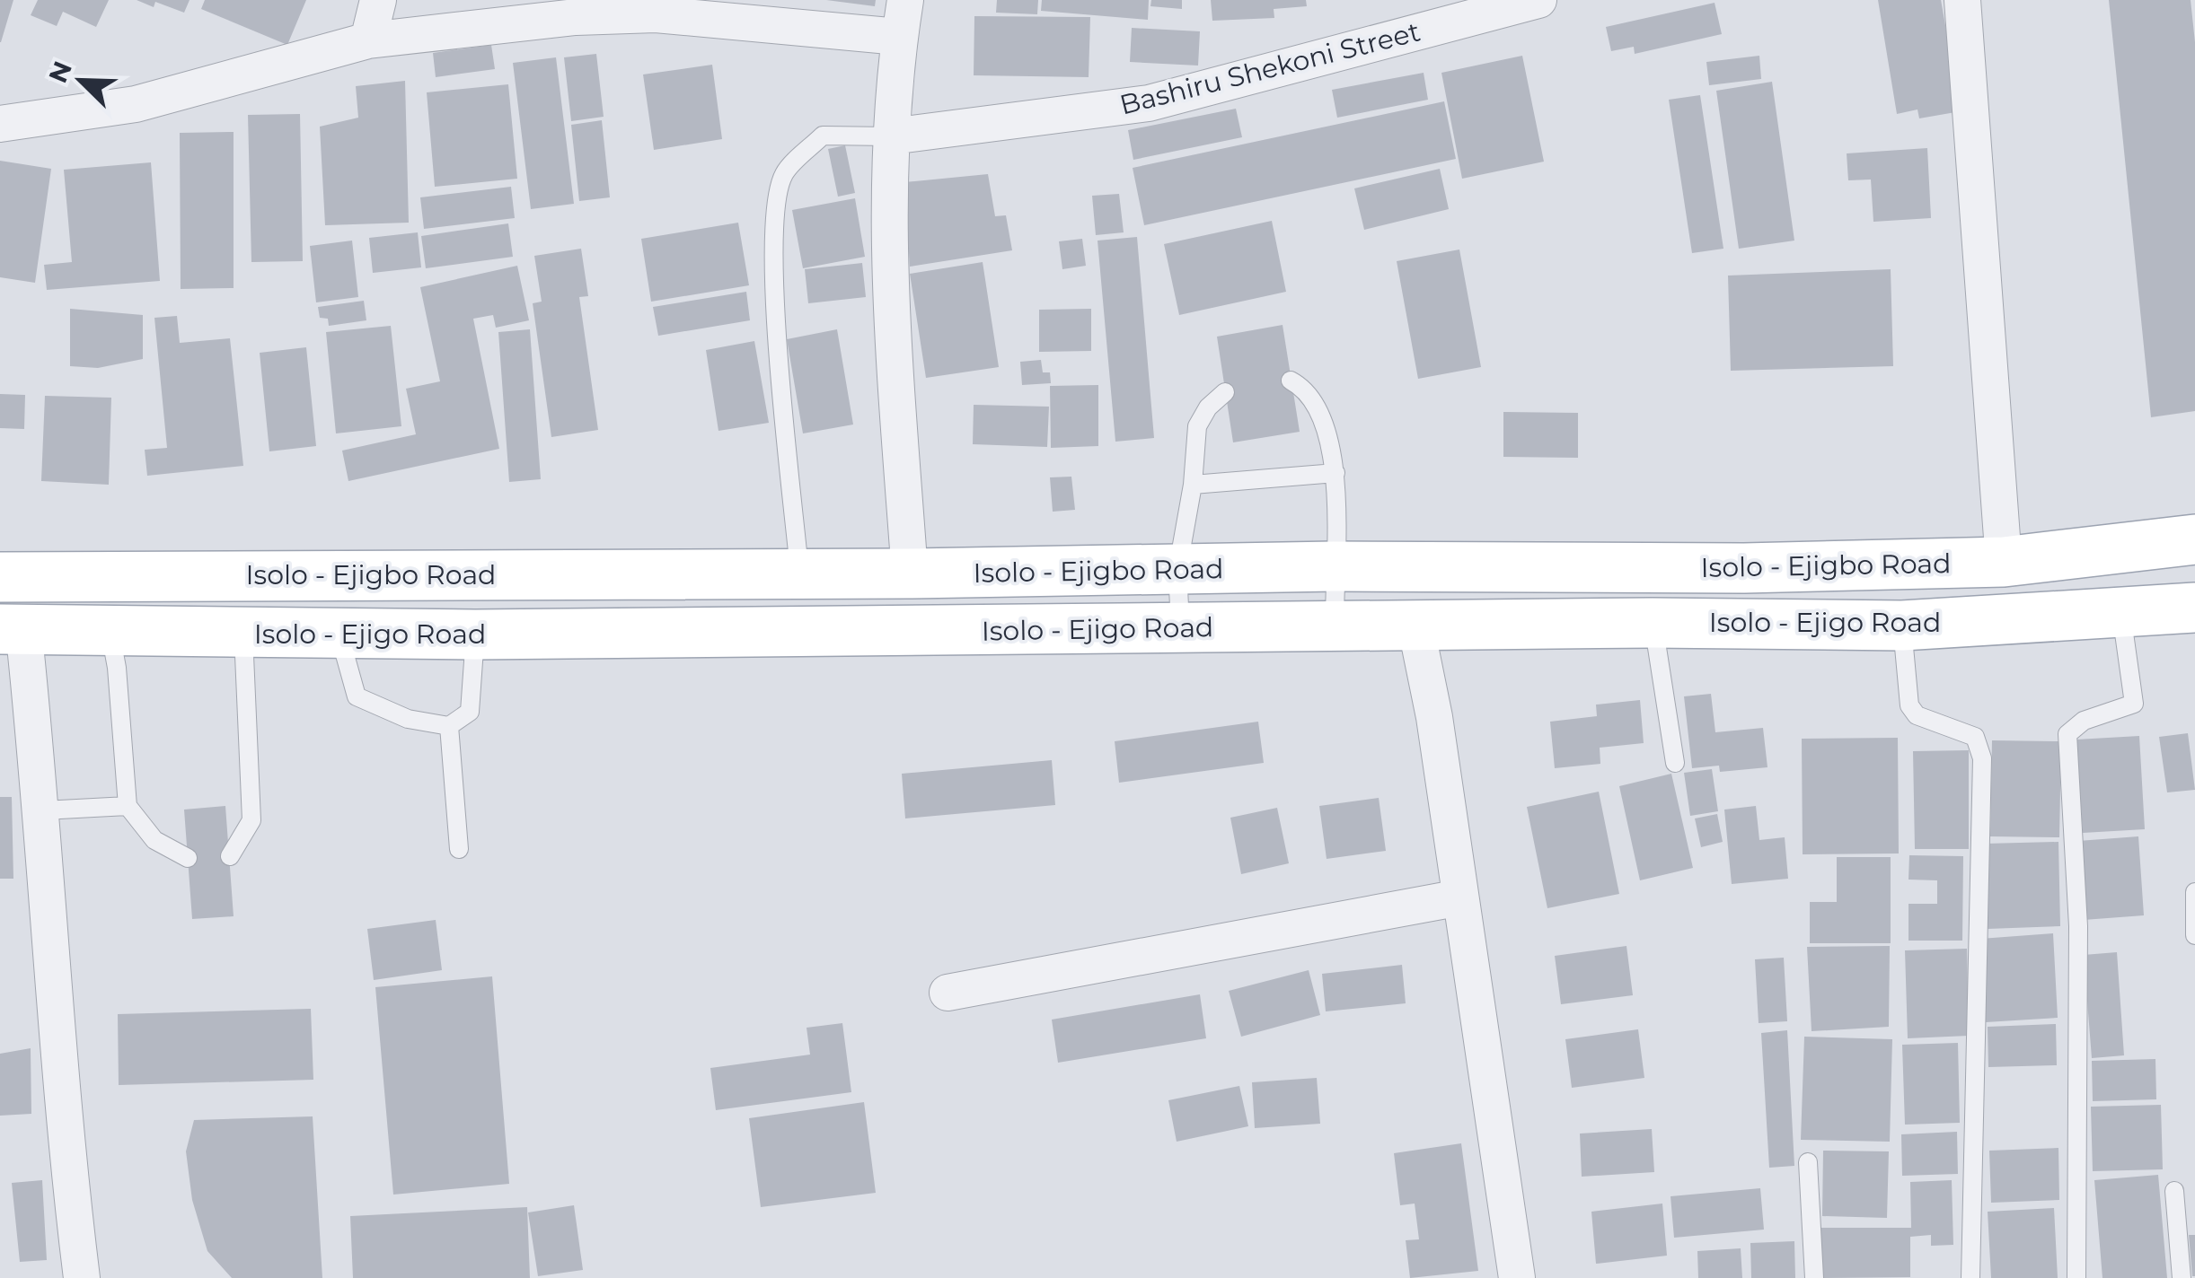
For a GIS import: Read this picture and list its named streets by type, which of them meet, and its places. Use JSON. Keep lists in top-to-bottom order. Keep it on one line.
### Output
{"streets":{"main road":["Isolo - Ejigbo Road","Isolo - Ejigo Road"],"street":["Bashiru Shekoni Street"]},"north":"top left"}
